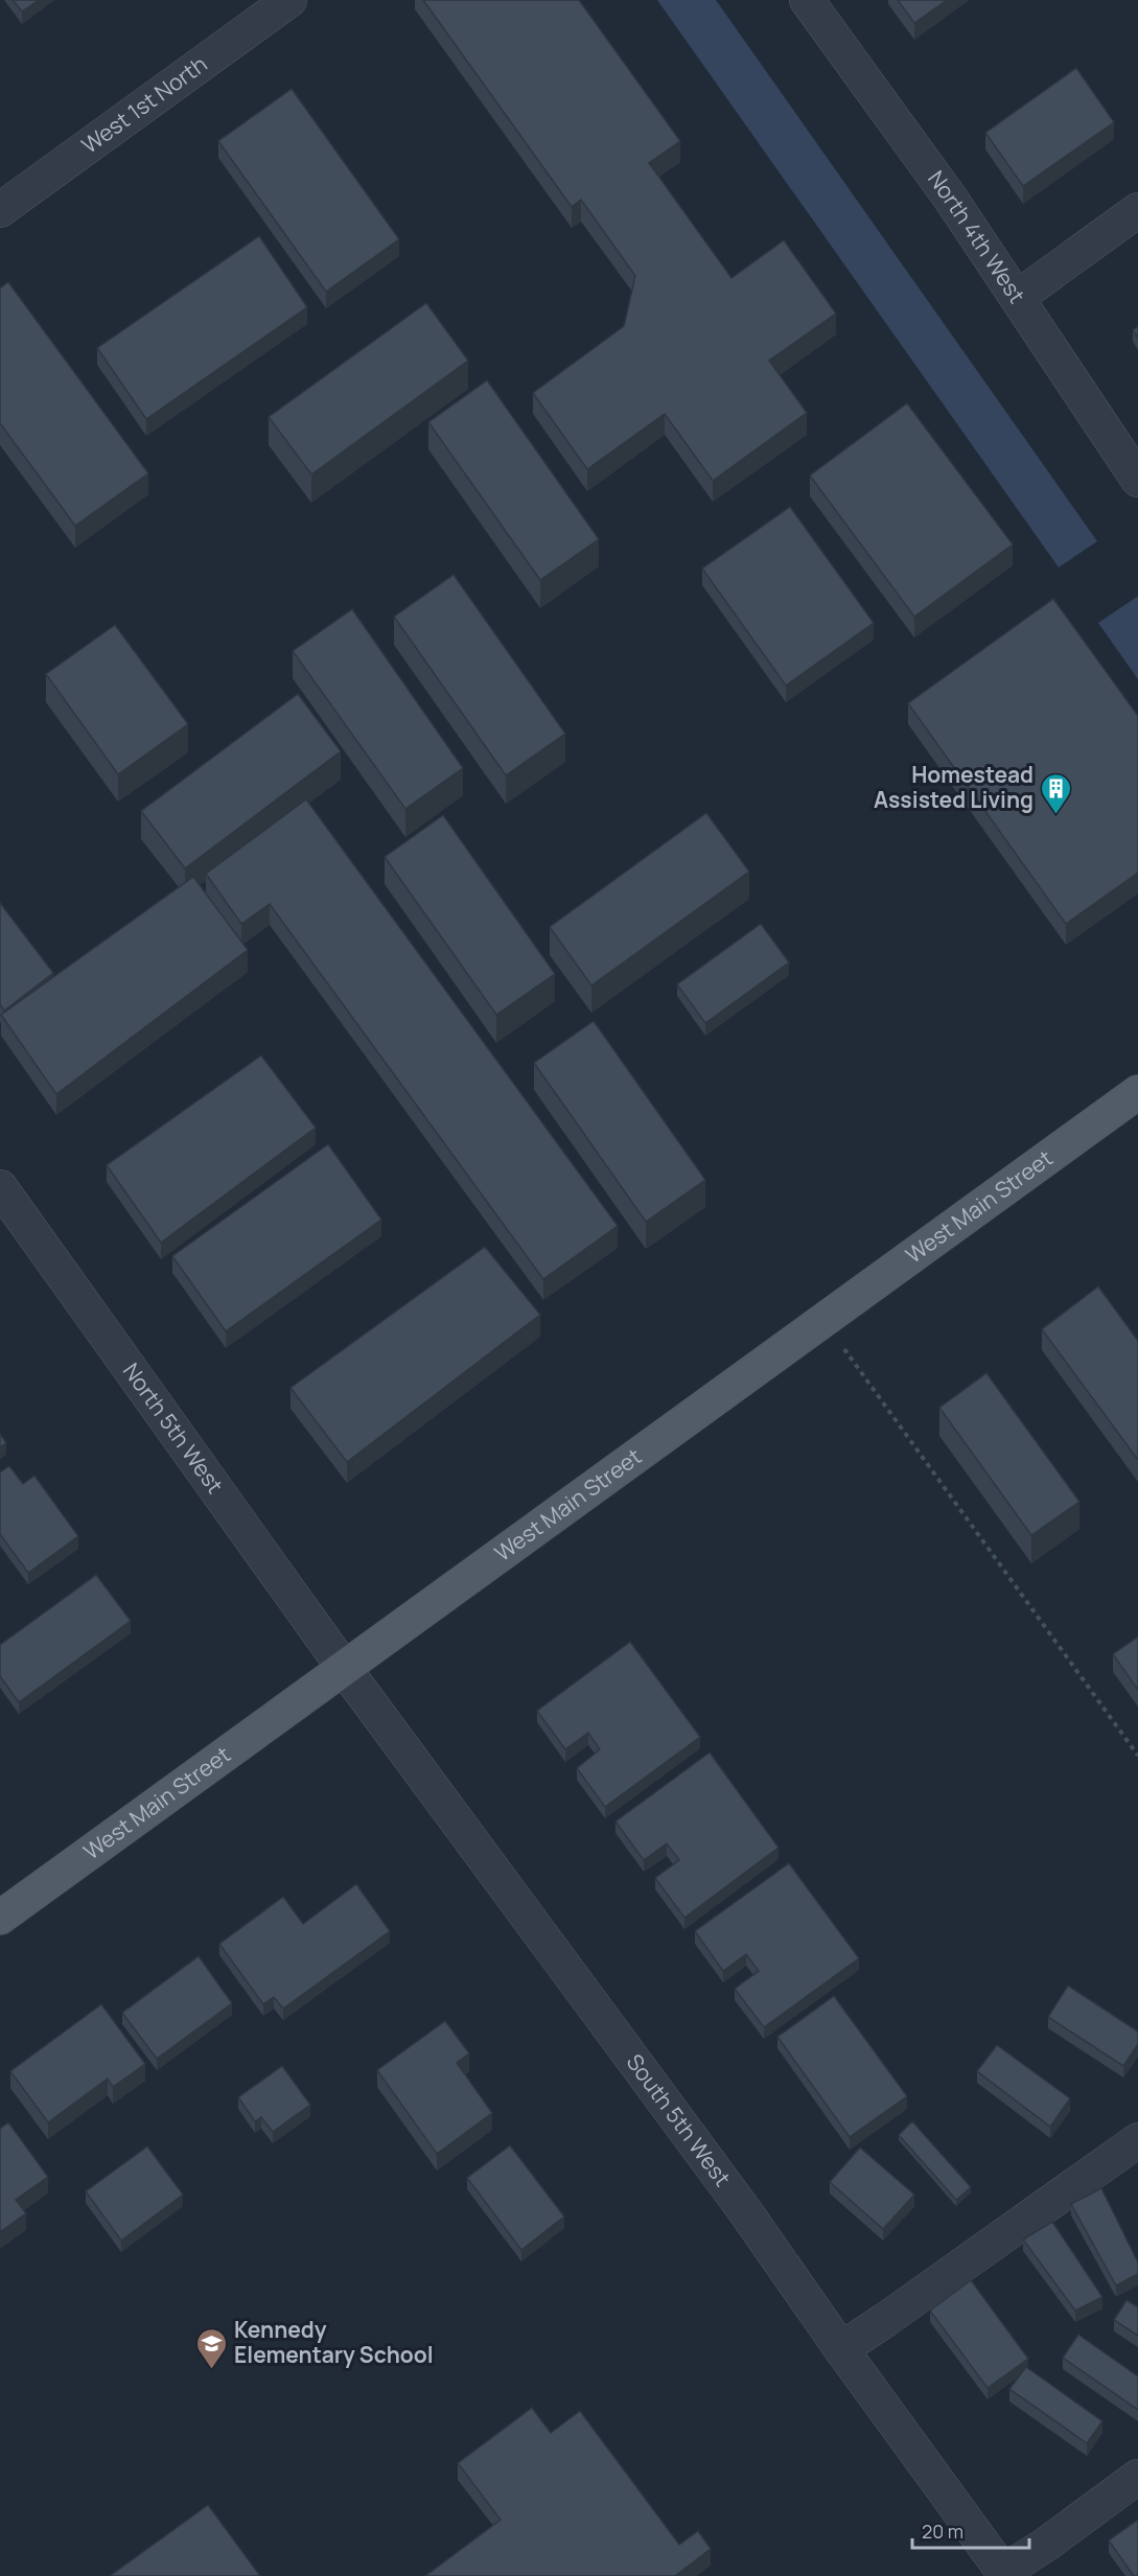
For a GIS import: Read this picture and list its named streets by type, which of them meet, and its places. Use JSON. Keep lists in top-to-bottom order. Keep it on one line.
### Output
{"streets":{"main road":["West Main Street"],"street":["West 1st North","North 4th West","North 5th West","South 5th West"]},"crossings":[["West Main Street","North 5th West"],["West Main Street","South 5th West"],["North 5th West","South 5th West"]],"places":{"building":["Homestead Assisted Living"],"school or university":["Kennedy Elementary School"]},"scale_bar":"20 m"}
